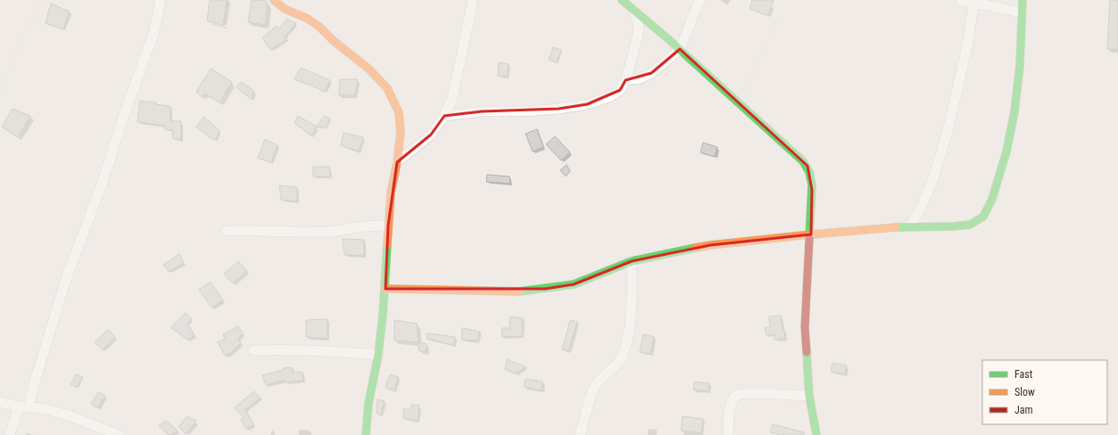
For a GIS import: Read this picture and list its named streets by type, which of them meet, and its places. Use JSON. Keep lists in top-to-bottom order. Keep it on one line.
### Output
{"legend":["Fast","Slow","Jam"]}
